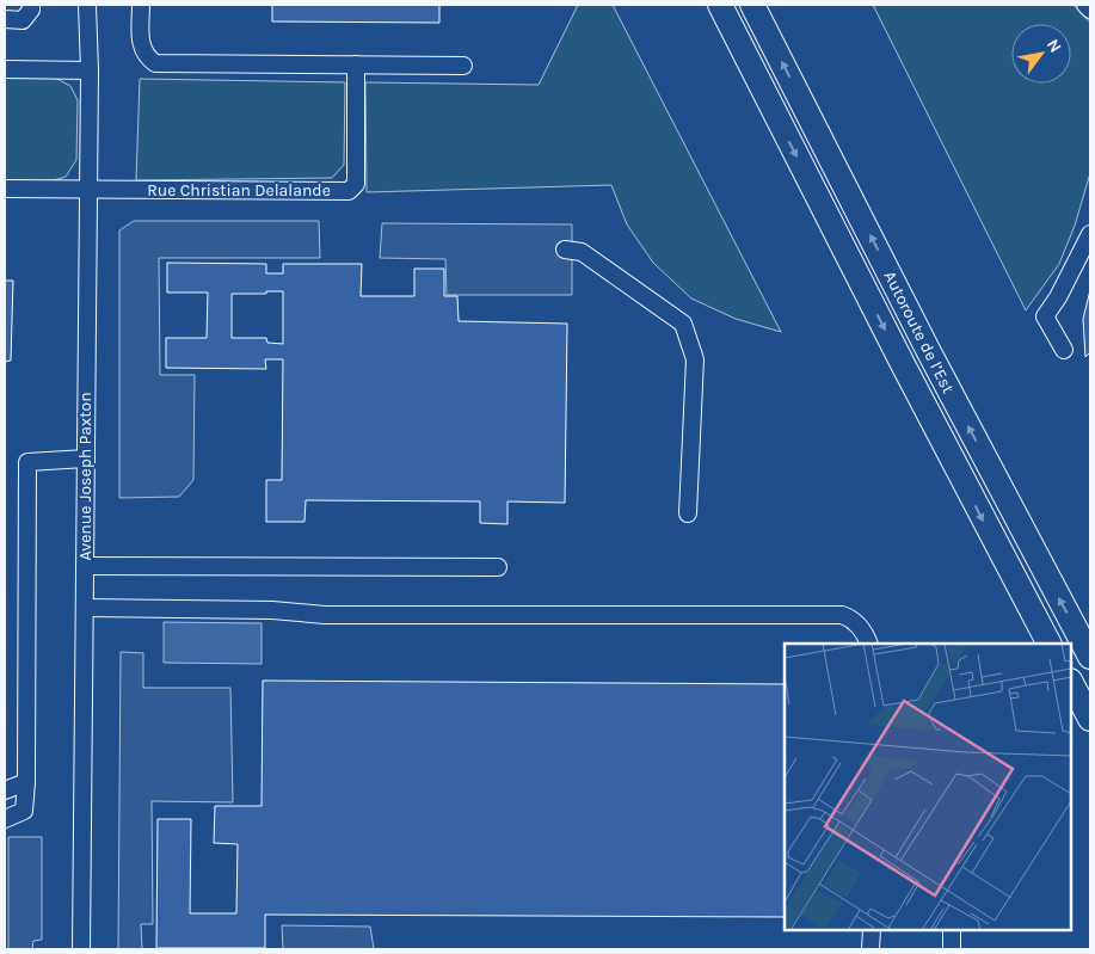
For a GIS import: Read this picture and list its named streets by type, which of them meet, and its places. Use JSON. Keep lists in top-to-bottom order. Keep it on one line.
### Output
{"streets":{"highway":["Autoroute de l’Est"],"street":["Rue Christian Delalande","Avenue Joseph Paxton"]},"crossings":[["Rue Christian Delalande","Avenue Joseph Paxton"]],"north":"top right"}
